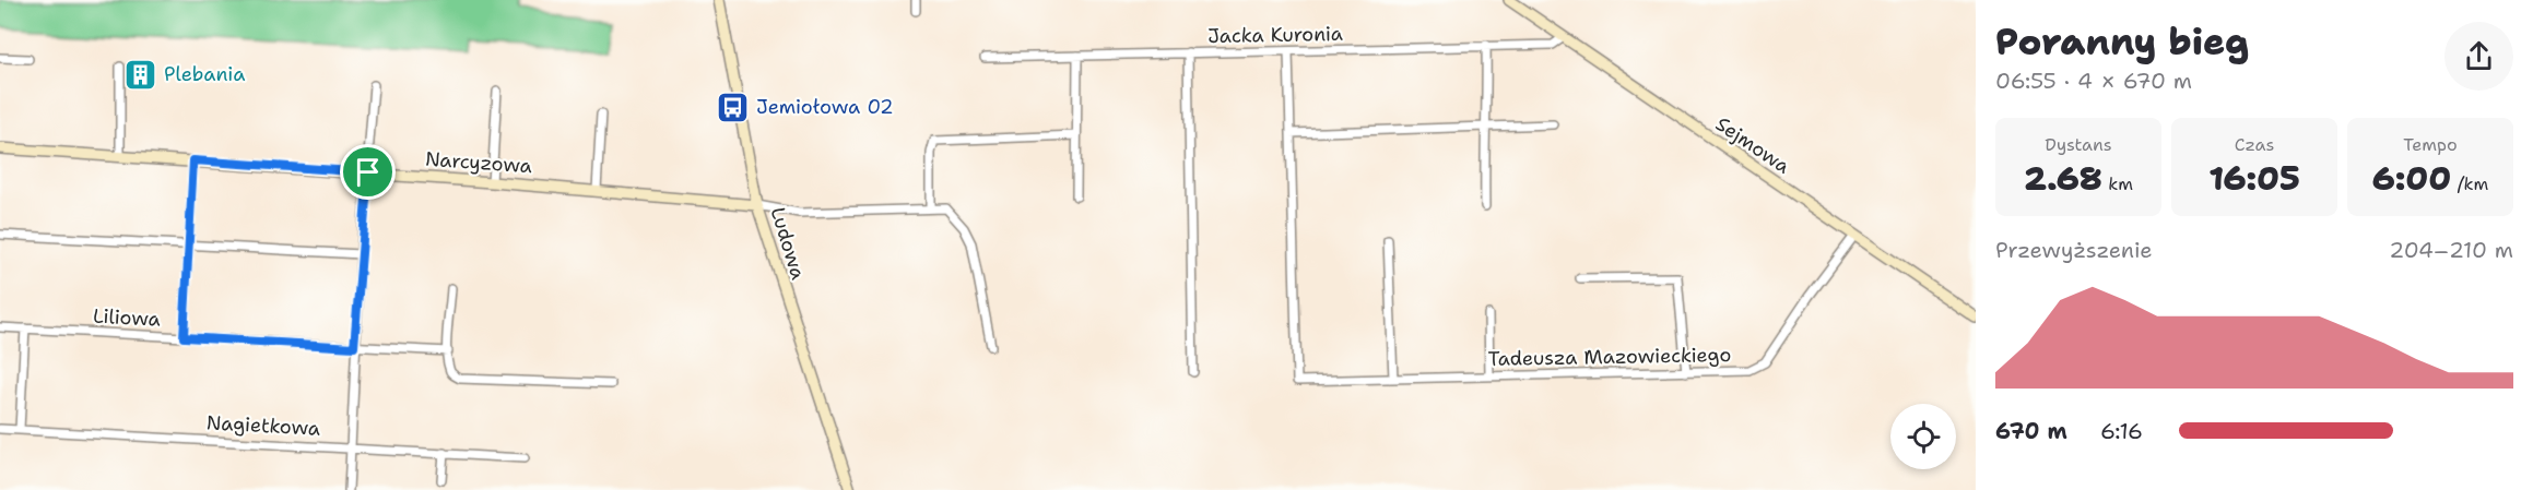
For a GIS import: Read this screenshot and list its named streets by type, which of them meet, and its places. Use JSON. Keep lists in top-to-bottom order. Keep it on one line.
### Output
{"streets":{"main road":["Sejmowa","Narcyzowa","Ludowa"],"street":["Jacka Kuronia","Liliowa","Tadeusza Mazowieckiego","Nagietkowa"]},"crossings":[["Jacka Kuronia","Sejmowa"],["Sejmowa","Tadeusza Mazowieckiego"],["Narcyzowa","Ludowa"]],"places":{"building":["Plebania"],"bus stop":["Jemiołowa 02"]},"page":{"heading":["Poranny bieg","06:55 · 4 × 670 m"],"stats":[["Dystans","2.68 km"],["Czas","16:05"],["Tempo","6:00 /km"]],"chart":["Przewyższenie","204–210 m"],"list":[{"name":"670 m","note":"6:16"}]}}
